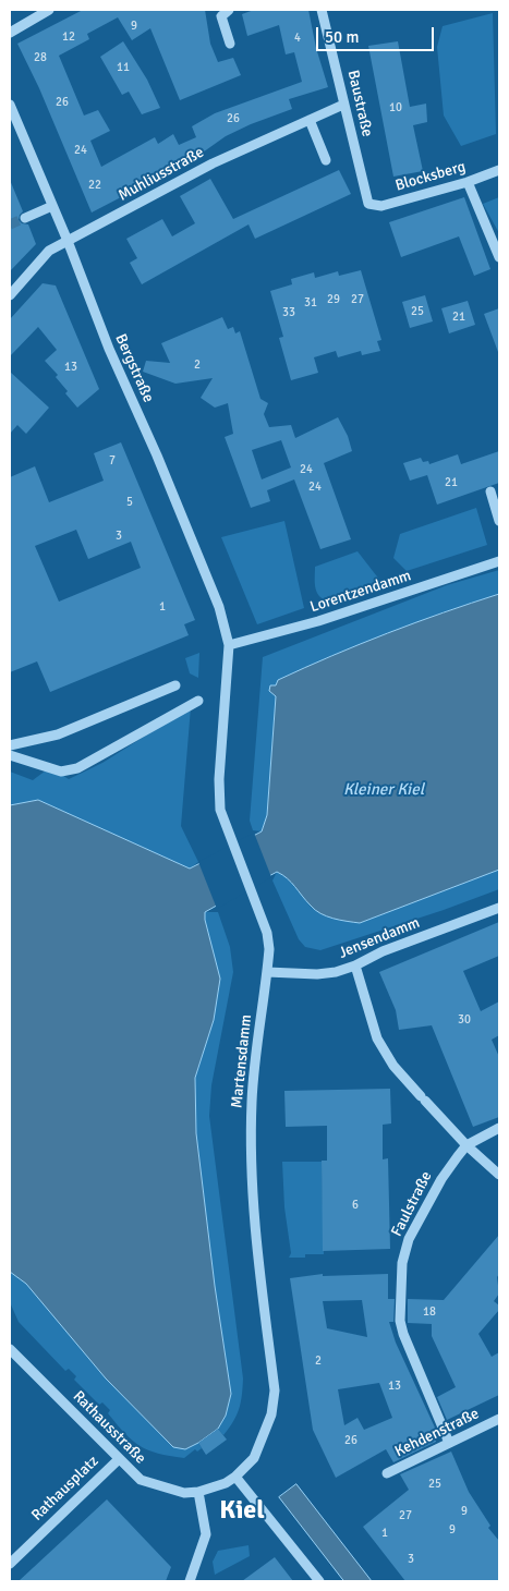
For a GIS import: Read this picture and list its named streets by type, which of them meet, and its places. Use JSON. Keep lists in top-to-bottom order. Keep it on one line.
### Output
{"streets":{"street":["Baustraße","Muhliusstraße","Blocksberg","Bergstraße","Lorentzendamm","Jensendamm","Martensdamm","Faulstraße","Rathausstraße","Kehdenstraße","Rathausplatz"]},"crossings":[["Baustraße","Muhliusstraße"],["Baustraße","Blocksberg"],["Muhliusstraße","Bergstraße"],["Bergstraße","Lorentzendamm"],["Bergstraße","Martensdamm"],["Lorentzendamm","Martensdamm"],["Jensendamm","Martensdamm"],["Martensdamm","Rathausstraße"],["Faulstraße","Kehdenstraße"],["Rathausstraße","Rathausplatz"]],"districts":["Kiel"],"water":["Kleiner Kiel"],"house_numbers":["9","12","4","28","11","26","10","26","24","22","29","27","31","25","33","21","2","13","7","24","21","24","5","3","1","30","6","18","2","13","26","25","9","27","9","1","3"],"scale_bar":"50 m"}
